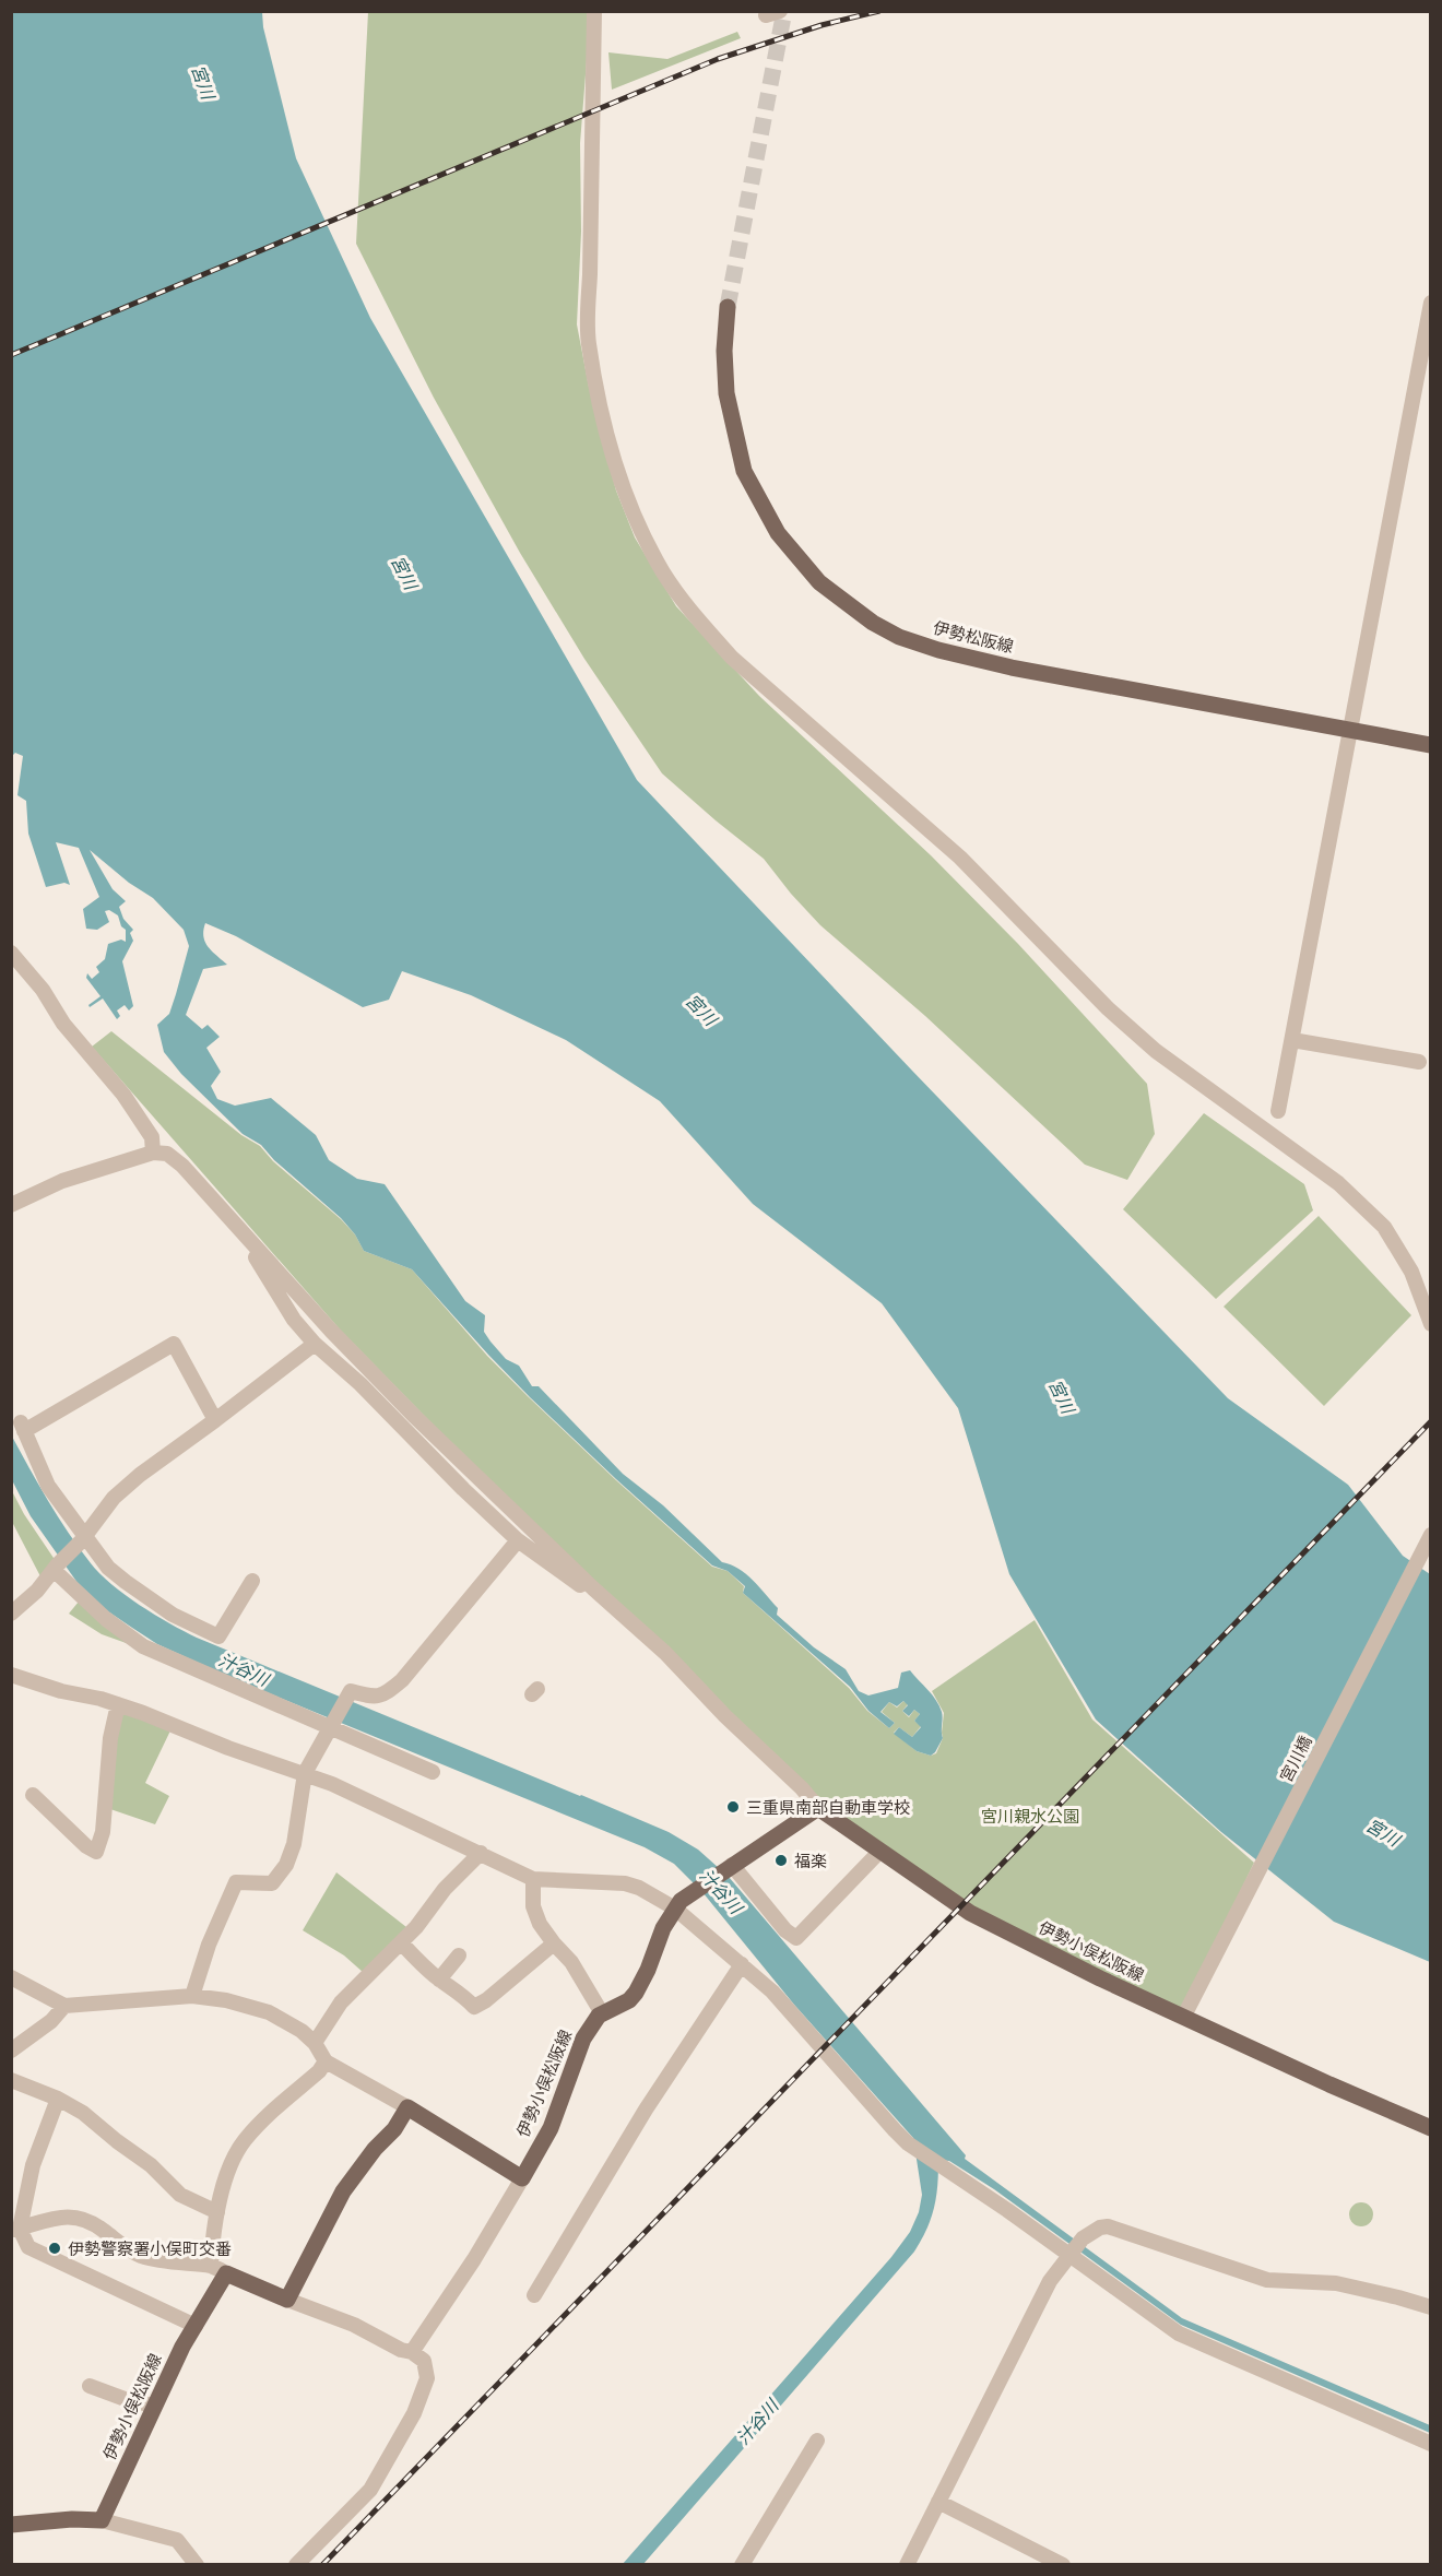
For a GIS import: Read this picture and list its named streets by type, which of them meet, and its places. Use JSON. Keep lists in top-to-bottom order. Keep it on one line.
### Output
{"streets":{"main road":["伊勢松阪線","伊勢小俣松阪線"],"street":["宮川橋"]},"crossings":[["宮川橋","伊勢小俣松阪線"]],"water":["宮川","汁谷川"],"parks":["宮川親水公園"],"places":["三重県南部自動車学校","福楽","伊勢警察署小俣町交番"]}
